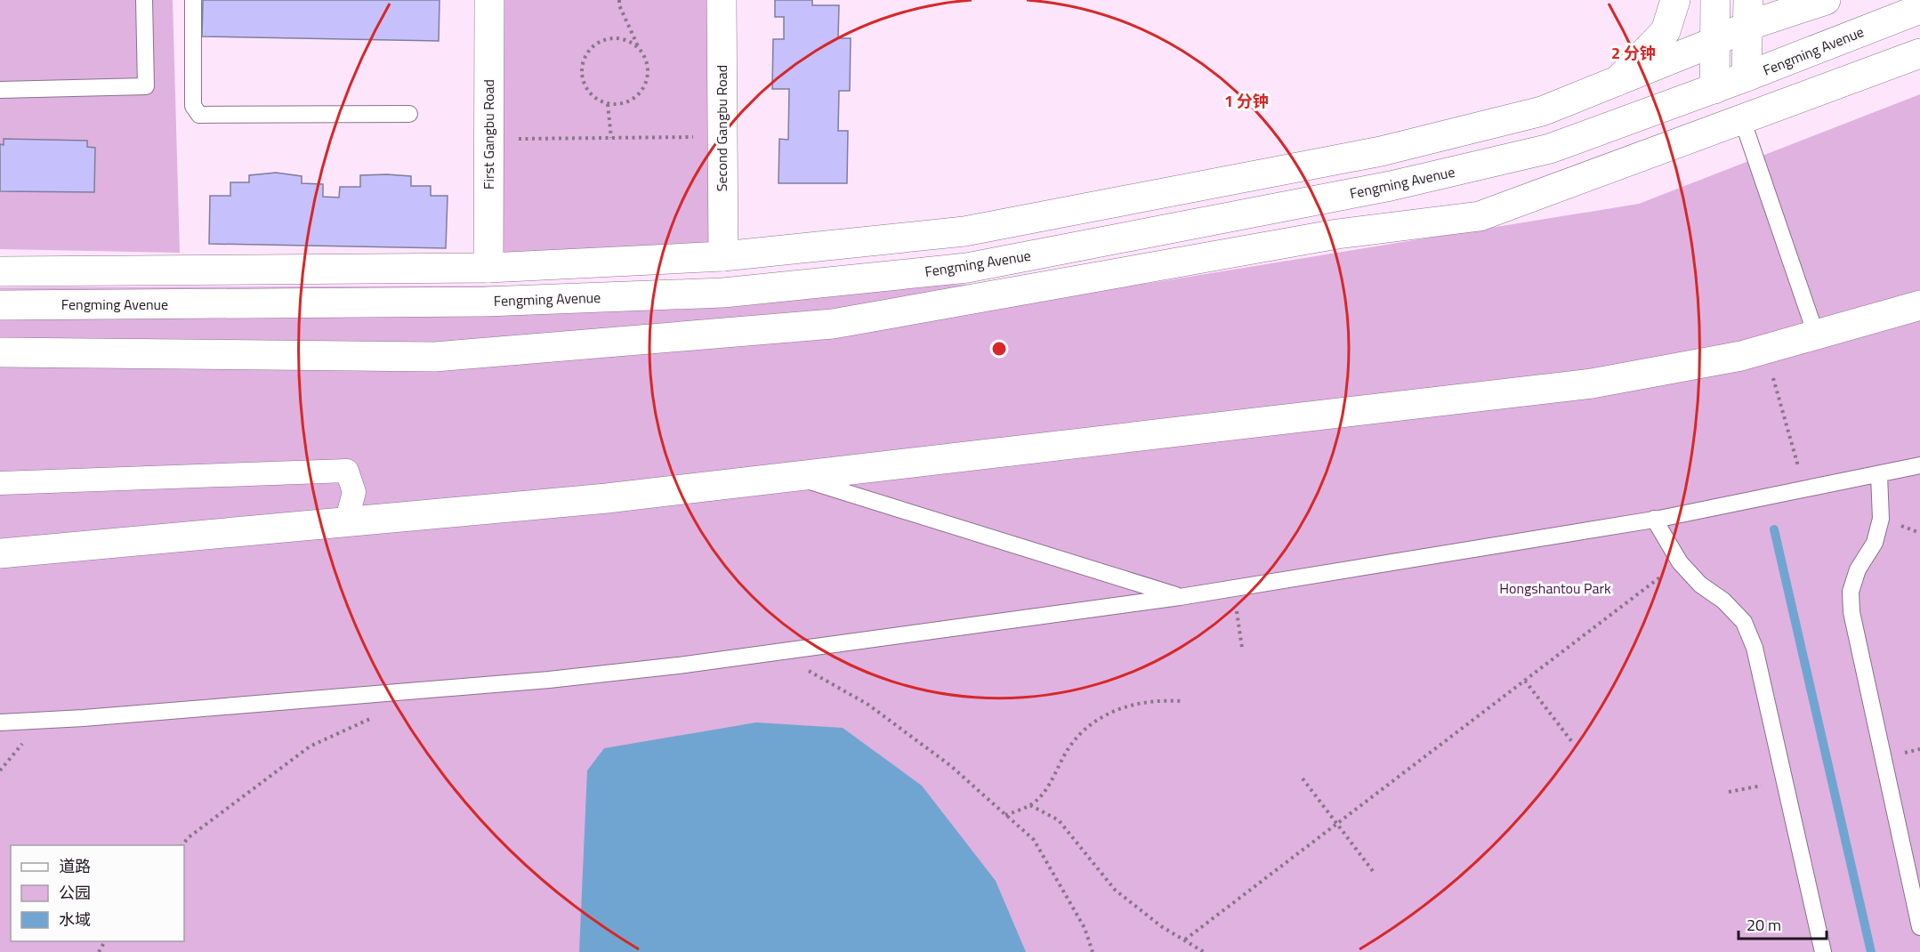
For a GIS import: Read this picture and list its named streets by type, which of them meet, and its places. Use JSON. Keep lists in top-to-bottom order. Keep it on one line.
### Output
{"streets":{"street":["Fengming Avenue","Second Gangbu Road","First Gangbu Road"]},"parks":["Hongshantou Park"],"legend":["道路","公园","水域"],"scale_bar":"20 m","rings":["2 分钟","1 分钟"]}
